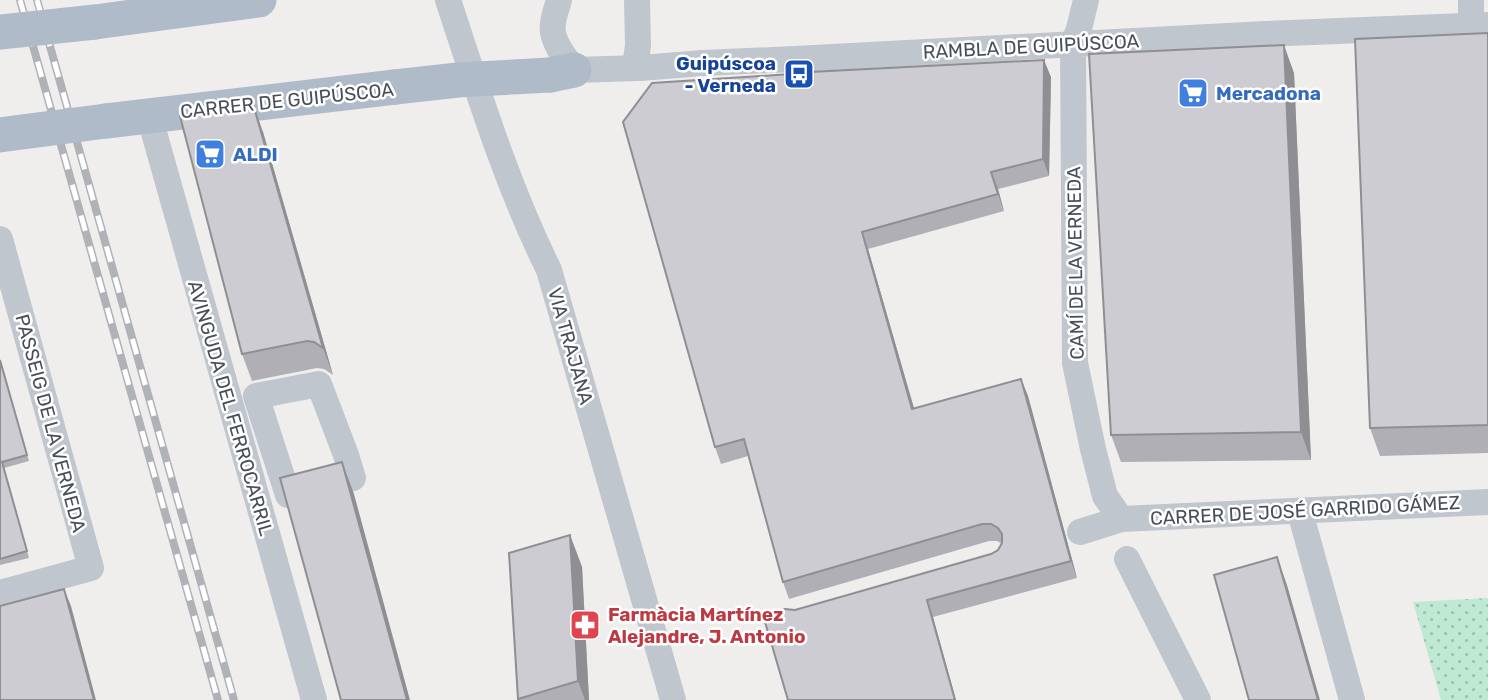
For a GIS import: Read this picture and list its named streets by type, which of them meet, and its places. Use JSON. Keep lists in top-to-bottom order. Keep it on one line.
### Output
{"streets":{"main road":["CARRER DE GUIPÚSCOA"],"street":["RAMBLA DE GUIPÚSCOA","CAMÍ DE LA VERNEDA","VIA TRAJANA","AVINGUDA DEL FERROCARRIL","PASSEIG DE LA VERNEDA","CARRER DE JOSÉ GARRIDO GÁMEZ"]},"crossings":[["RAMBLA DE GUIPÚSCOA","CARRER DE GUIPÚSCOA"],["RAMBLA DE GUIPÚSCOA","CAMÍ DE LA VERNEDA"],["CARRER DE GUIPÚSCOA","AVINGUDA DEL FERROCARRIL"],["CAMÍ DE LA VERNEDA","CARRER DE JOSÉ GARRIDO GÁMEZ"]],"places":{"bus stop":["Guipúscoa - Verneda"],"supermarket":["Mercadona","ALDI"],"pharmacy":["Farmàcia Martínez Alejandre, J. Antonio"]}}
